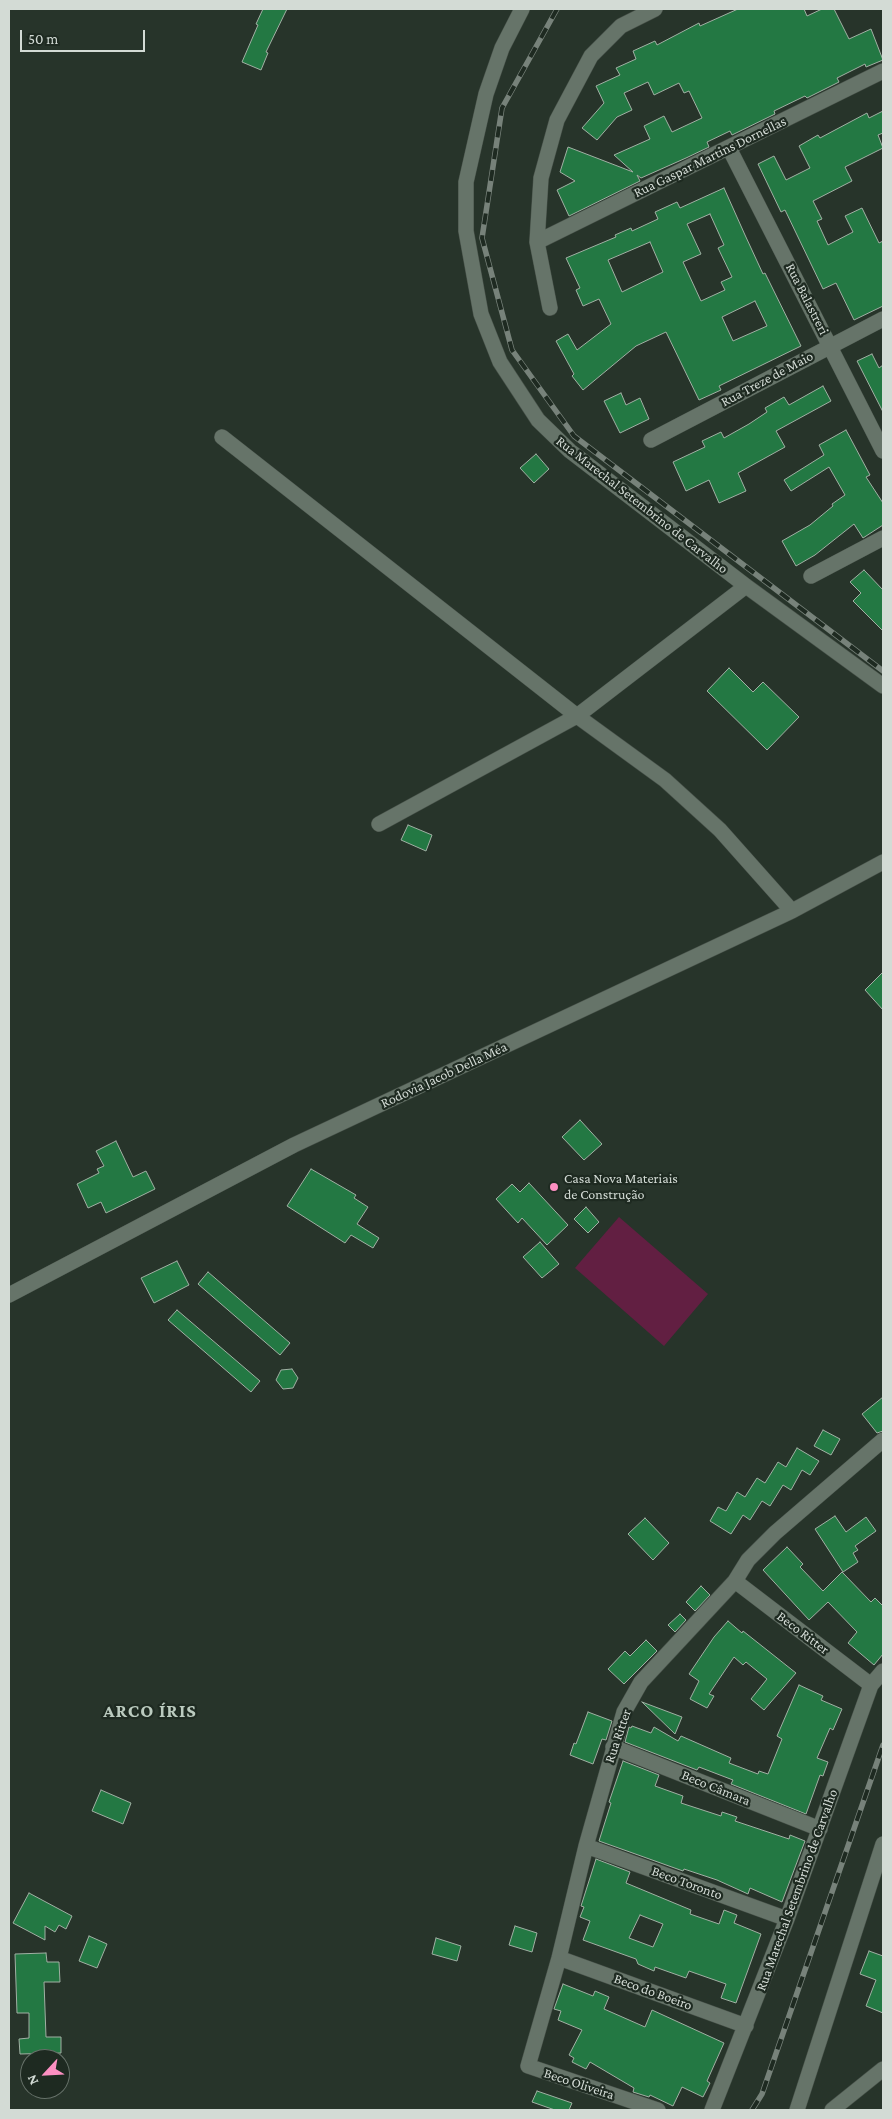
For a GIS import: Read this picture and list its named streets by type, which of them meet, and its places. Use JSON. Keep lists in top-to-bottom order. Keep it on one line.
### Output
{"streets":{"street":["Rua Gaspar Martins Dornellas","Rua Balastreri","Rua Treze de Maio","Rua Marechal Setembrino de Carvalho","Rodovia Jacob Della Méa","Beco Ritter","Rua Ritter","Beco Câmara","Beco Toronto","Beco do Boeiro","Beco Oliveira"]},"crossings":[["Rua Gaspar Martins Dornellas","Rua Balastreri"],["Rua Balastreri","Rua Treze de Maio"],["Rua Marechal Setembrino de Carvalho","Beco Ritter"],["Rua Marechal Setembrino de Carvalho","Beco Câmara"],["Rua Marechal Setembrino de Carvalho","Beco Toronto"],["Rua Marechal Setembrino de Carvalho","Beco do Boeiro"],["Beco Ritter","Rua Ritter"],["Rua Ritter","Beco Câmara"],["Rua Ritter","Beco Toronto"],["Rua Ritter","Beco do Boeiro"],["Rua Ritter","Beco Oliveira"]],"districts":["ARCO ÍRIS"],"places":["Casa Nova Materiais de Construção"],"scale_bar":"50 m","north":"bottom left"}
